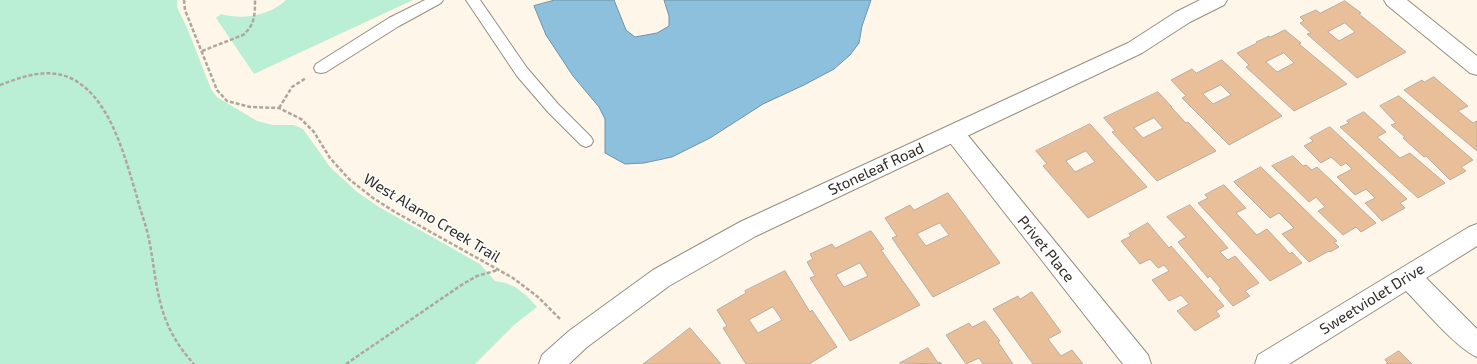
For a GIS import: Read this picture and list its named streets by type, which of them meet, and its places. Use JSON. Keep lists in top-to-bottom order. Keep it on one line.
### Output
{"streets":{"street":["Stoneleaf Road","Privet Place","Sweetviolet Drive"],"path":["West Alamo Creek Trail"]},"crossings":[["Stoneleaf Road","West Alamo Creek Trail"],["Stoneleaf Road","Privet Place"]]}
